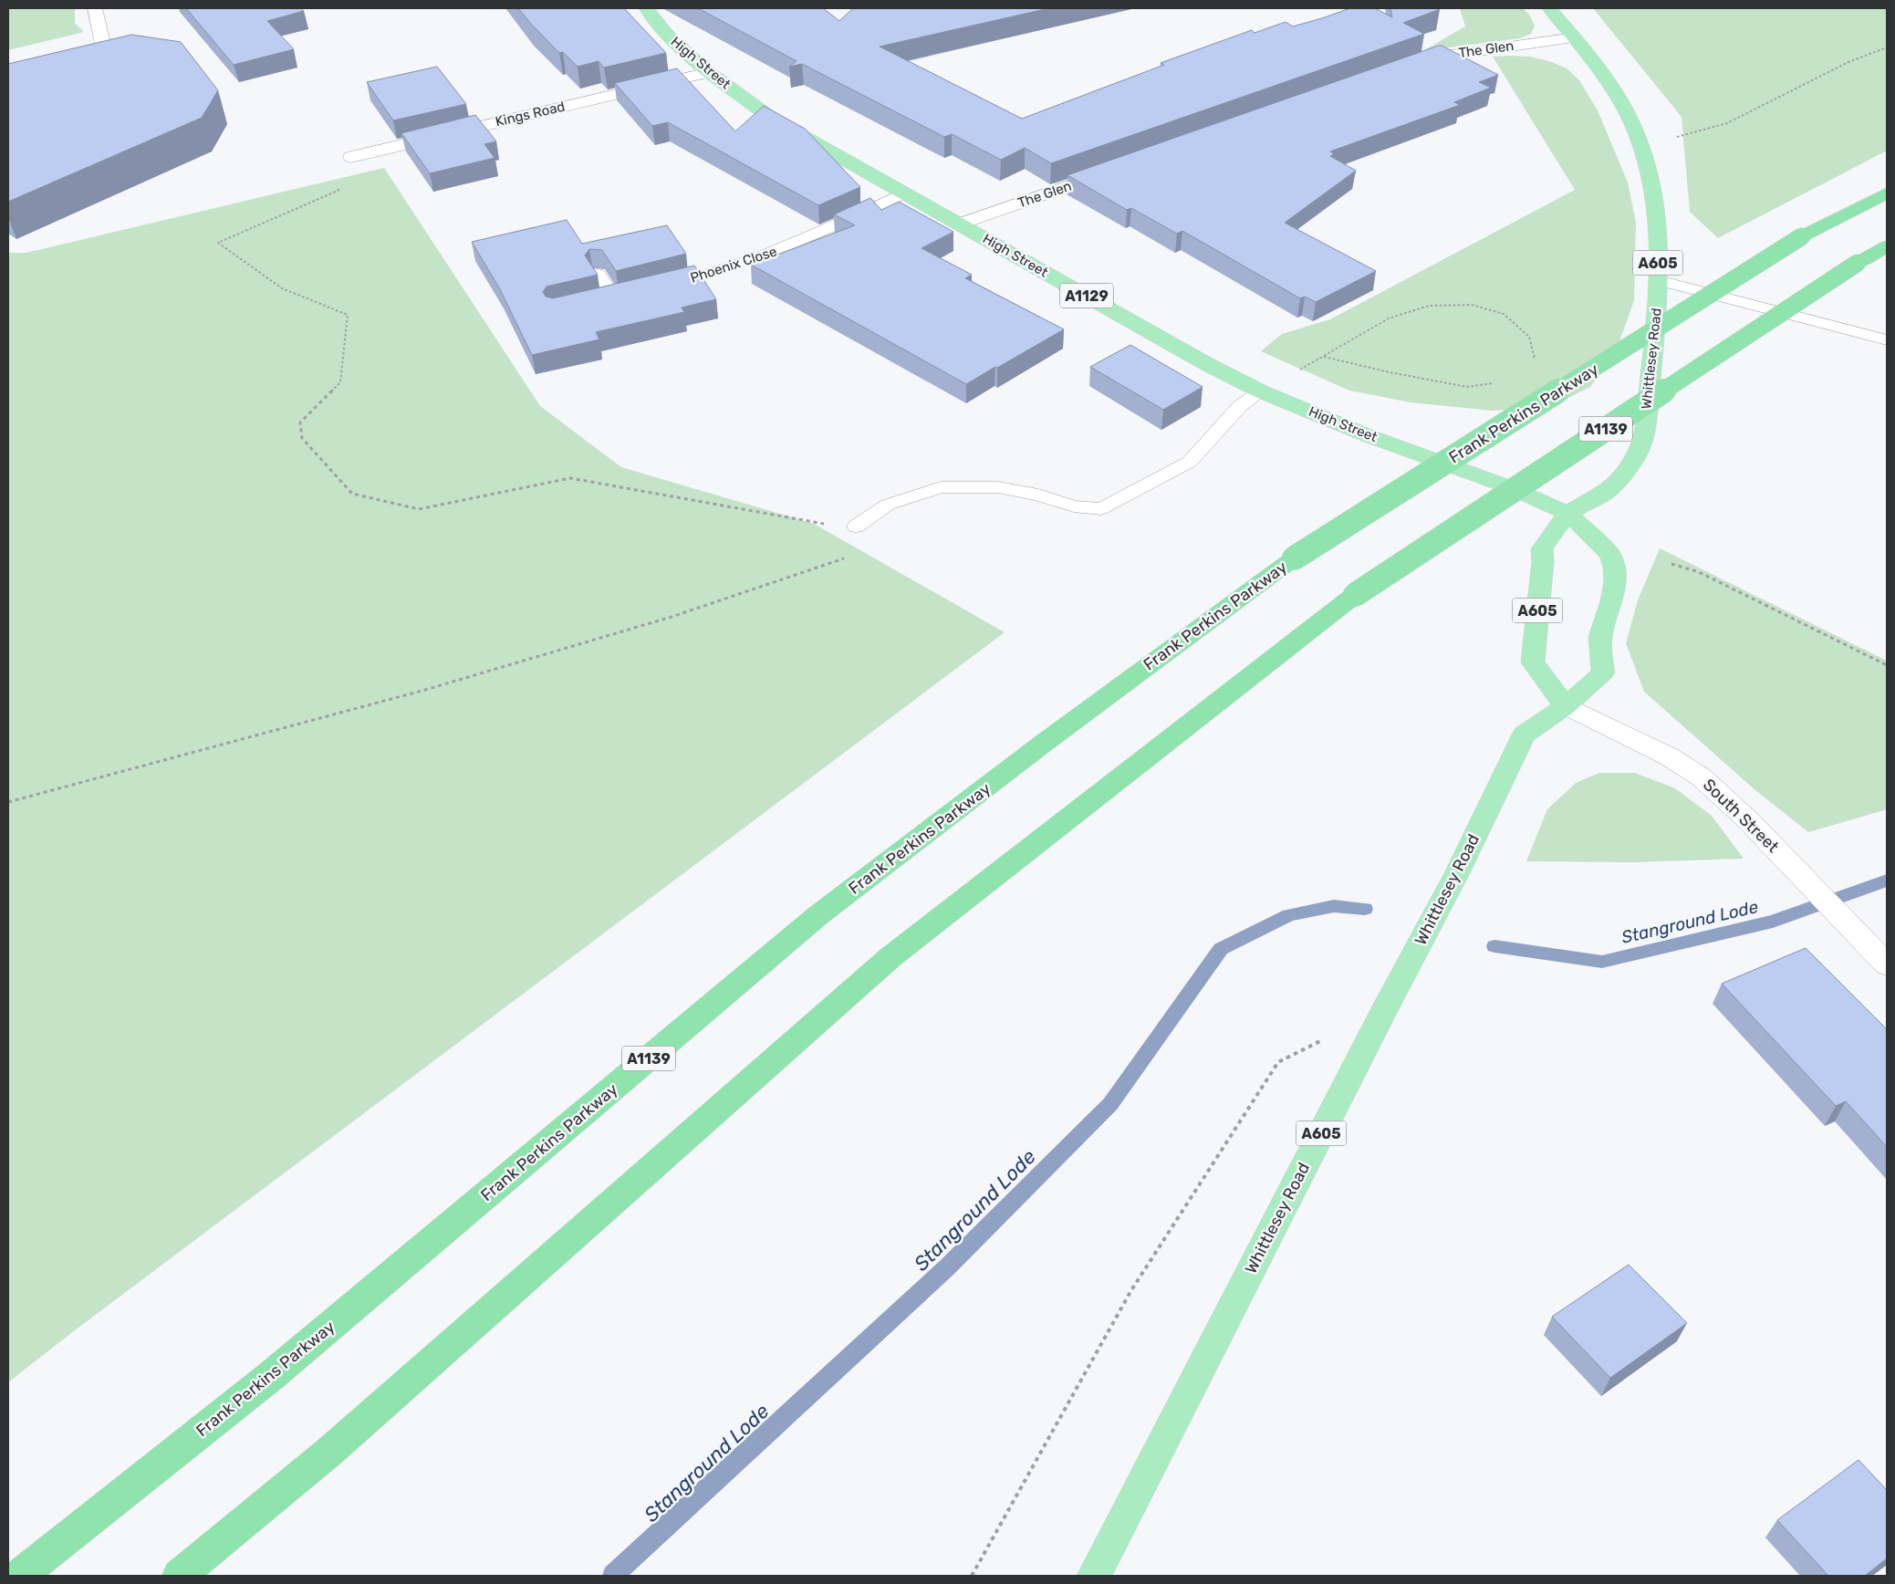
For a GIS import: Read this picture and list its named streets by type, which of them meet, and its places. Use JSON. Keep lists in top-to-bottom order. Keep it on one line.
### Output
{"streets":{"highway":["Frank Perkins Parkway","A1139"],"main road":["High Street","A605","A1129","Whittlesey Road"],"street":["The Glen","Kings Road","South Street"],"lane":["Phoenix Close"]},"crossings":[["The Glen","High Street"],["The Glen","Whittlesey Road"],["High Street","Kings Road"],["High Street","Phoenix Close"],["High Street","Whittlesey Road"],["Whittlesey Road","South Street"]],"water":["Stanground Lode"]}
